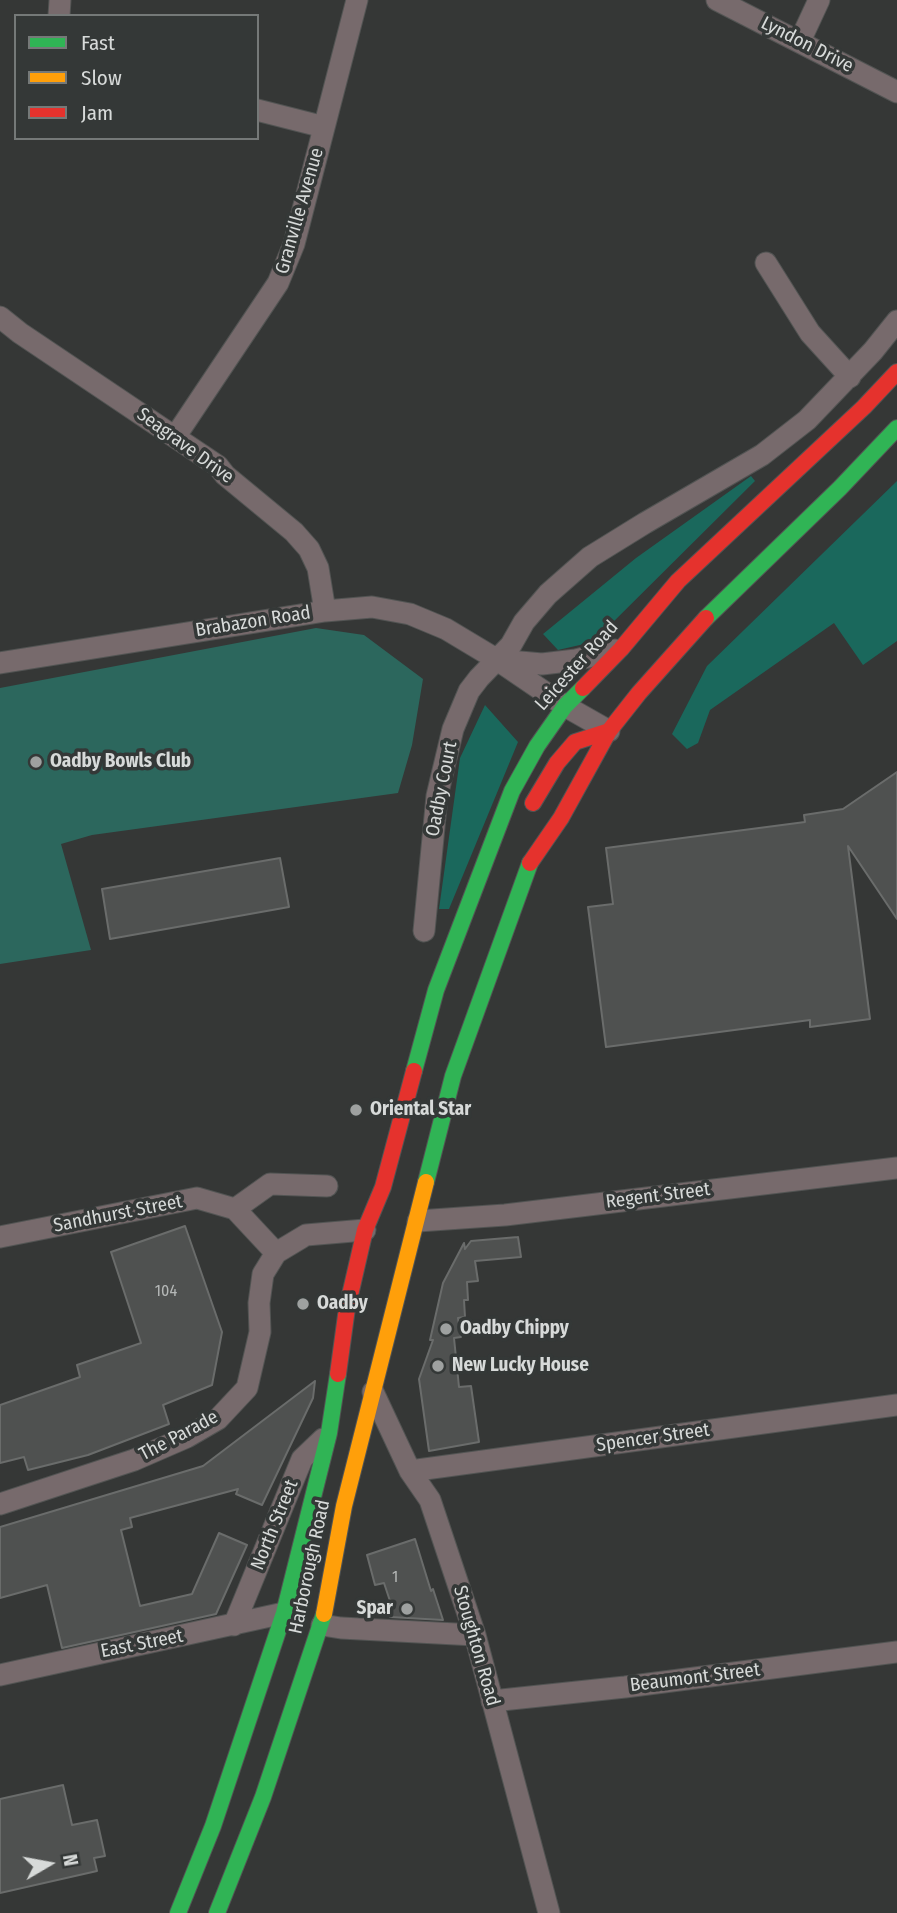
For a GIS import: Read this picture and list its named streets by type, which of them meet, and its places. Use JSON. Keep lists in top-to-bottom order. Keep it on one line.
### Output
{"streets":{"highway":["Leicester Road","Harborough Road"],"street":["Lyndon Drive","Granville Avenue","Seagrave Drive","Brabazon Road","Oadby Court","Regent Street","Sandhurst Street","The Parade","Spencer Street","North Street","East Street","Stoughton Road","Beaumont Street"]},"crossings":[["Granville Avenue","Seagrave Drive"],["Seagrave Drive","Brabazon Road"],["Brabazon Road","Leicester Road"],["Brabazon Road","Oadby Court"],["Leicester Road","Harborough Road"],["Regent Street","Harborough Road"],["Spencer Street","Stoughton Road"],["North Street","Harborough Road"],["North Street","East Street"],["Harborough Road","East Street"],["Harborough Road","Stoughton Road"],["East Street","Stoughton Road"],["Stoughton Road","Beaumont Street"]],"places":["Oadby Bowls Club","Oriental Star","Oadby","Oadby Chippy","New Lucky House","Spar"],"house_numbers":["104","1"],"legend":["Fast","Slow","Jam"],"north":"right"}
